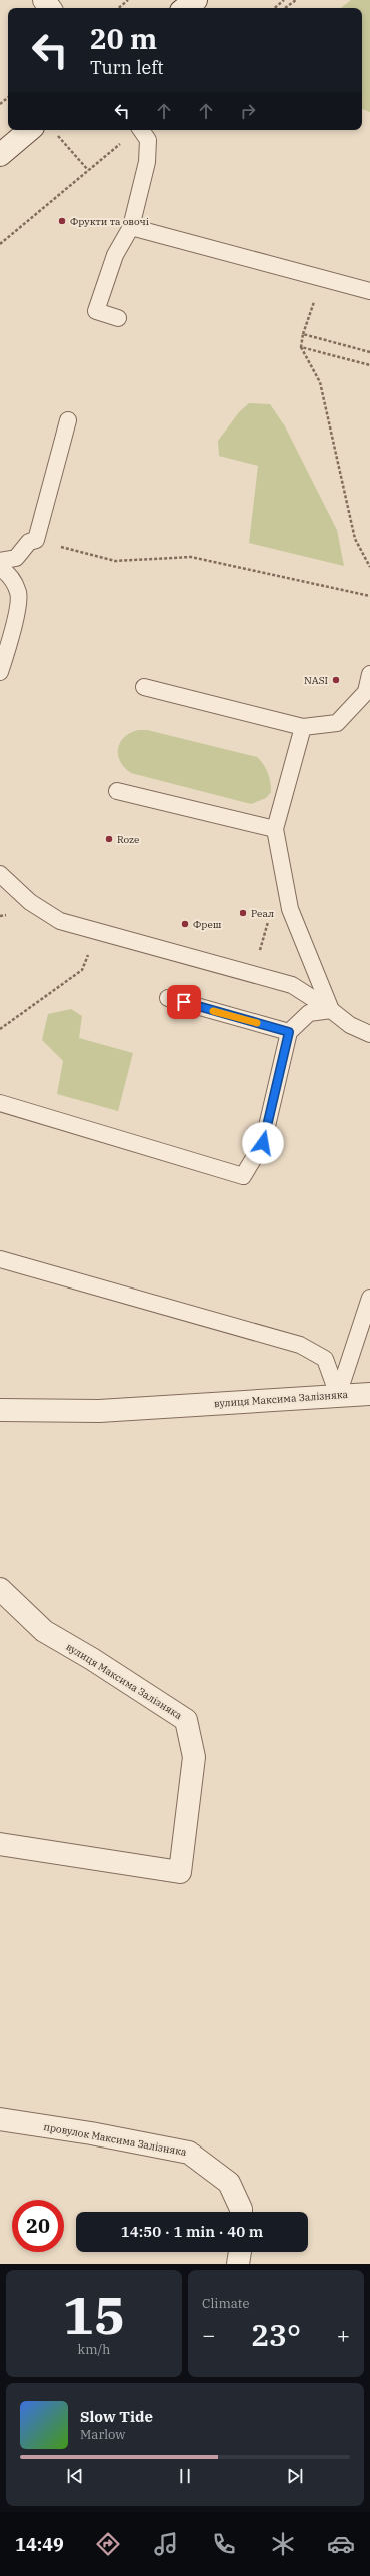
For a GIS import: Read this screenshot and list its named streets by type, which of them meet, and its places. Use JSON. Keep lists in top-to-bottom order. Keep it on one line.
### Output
{"streets":{"street":["вулиця Максима Залізняка","провулок Максима Залізняка"]},"places":["Фрукти та овочі","NASI","Roze","Реал","Фреш"],"page":{"turn":["20 m","Turn left"],"limit":"20","trip":"14:50 · 1 min · 40 m","tile":[["15","km/h"],"Climate"],"heat":["−","23°","+"],"song":["Slow Tide","Marlow"],"tabs":"14:49"}}
